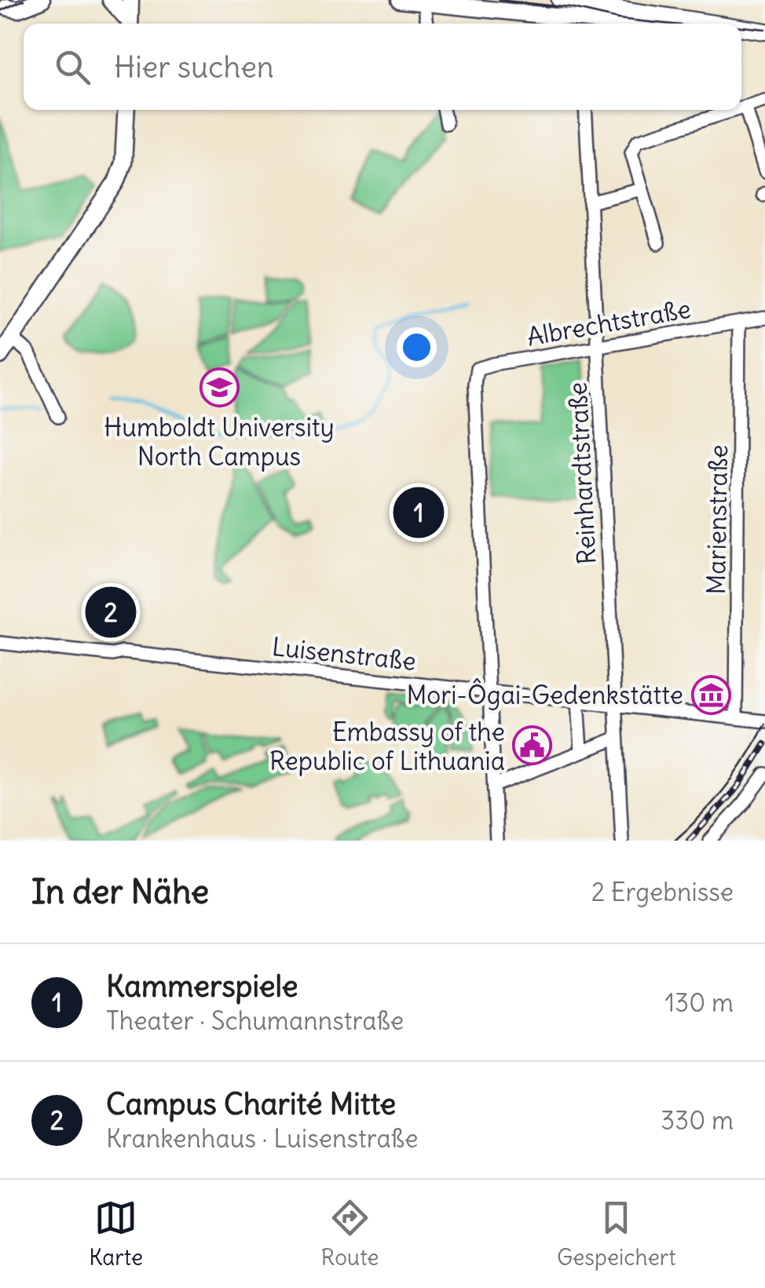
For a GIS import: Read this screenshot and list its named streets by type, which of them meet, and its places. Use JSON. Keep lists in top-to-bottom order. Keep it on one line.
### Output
{"streets":{"street":["Albrechtstraße","Reinhardtstraße","Marienstraße","Luisenstraße"]},"crossings":[["Albrechtstraße","Reinhardtstraße"],["Albrechtstraße","Marienstraße"],["Albrechtstraße","Luisenstraße"],["Reinhardtstraße","Luisenstraße"],["Marienstraße","Luisenstraße"]],"places":{"school or university":["Humboldt University North Campus"],"museum":["Mori-Ôgai-Gedenkstätte"],"public building":["Embassy of the Republic of Lithuania"]},"page":{"search":"Hier suchen","pins":["1","2"],"heading":["In der Nähe","2 Ergebnisse"],"list":[{"mark":"1","name":"Kammerspiele","note":"Theater · Schumannstraße","value":"130 m"},{"mark":"2","name":"Campus Charité Mitte","note":"Krankenhaus · Luisenstraße","value":"330 m"}],"nav":["Karte","Route","Gespeichert"]}}
